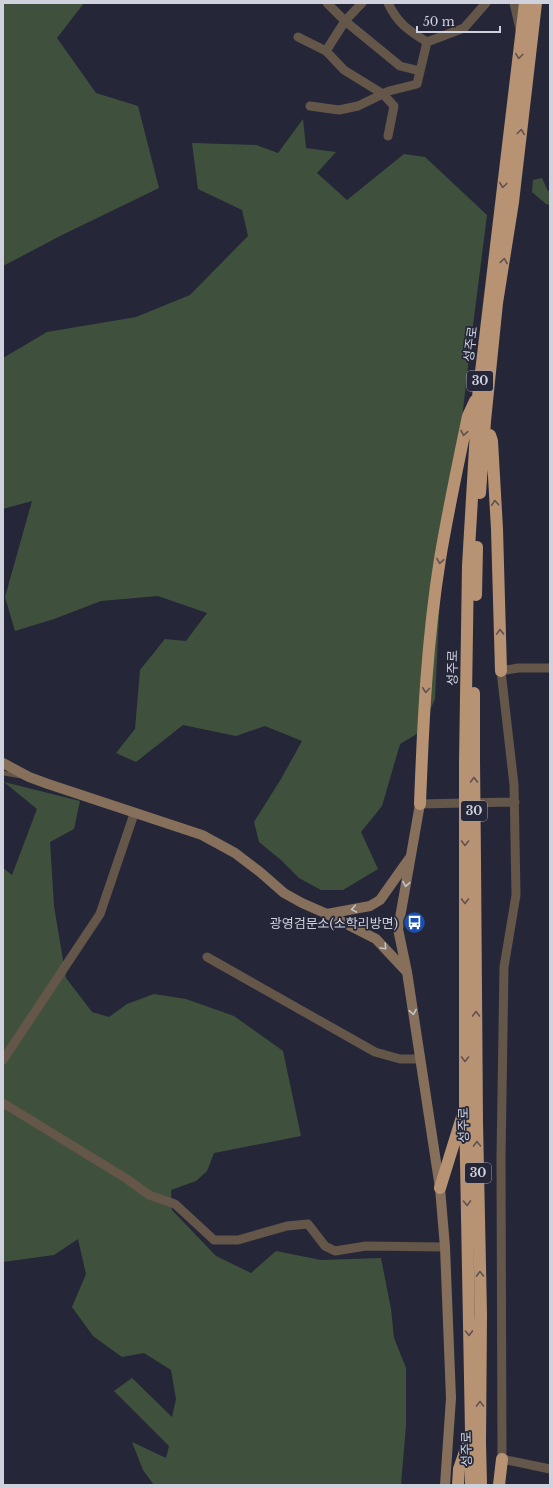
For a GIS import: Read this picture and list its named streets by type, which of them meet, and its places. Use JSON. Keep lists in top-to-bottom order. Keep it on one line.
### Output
{"streets":{"highway":["성주로","30"]},"crossings":[["성주로","30"]],"places":{"bus stop":["광영검문소(소학리방면)"]},"scale_bar":"50 m"}
